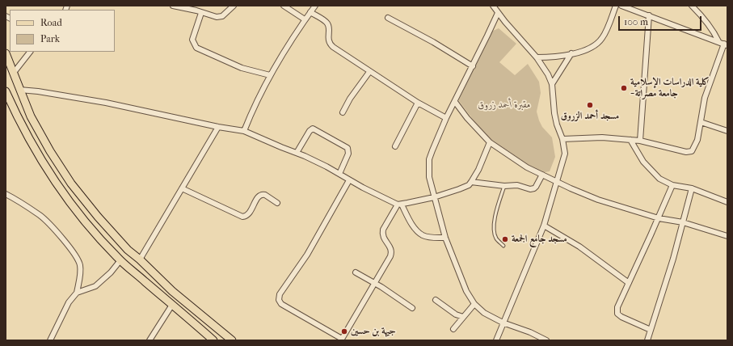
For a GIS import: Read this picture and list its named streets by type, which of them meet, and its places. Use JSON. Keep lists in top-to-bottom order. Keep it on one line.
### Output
{"parks":["مقبرة أحمد زروق"],"places":["كلية الدراسات الإسلامية - جامعة مصراتة","مسجد أحمد الزروق","مسجد جامع الجمعة","جيهة بن حسين"],"legend":["Road","Park"],"scale_bar":"100 m"}
